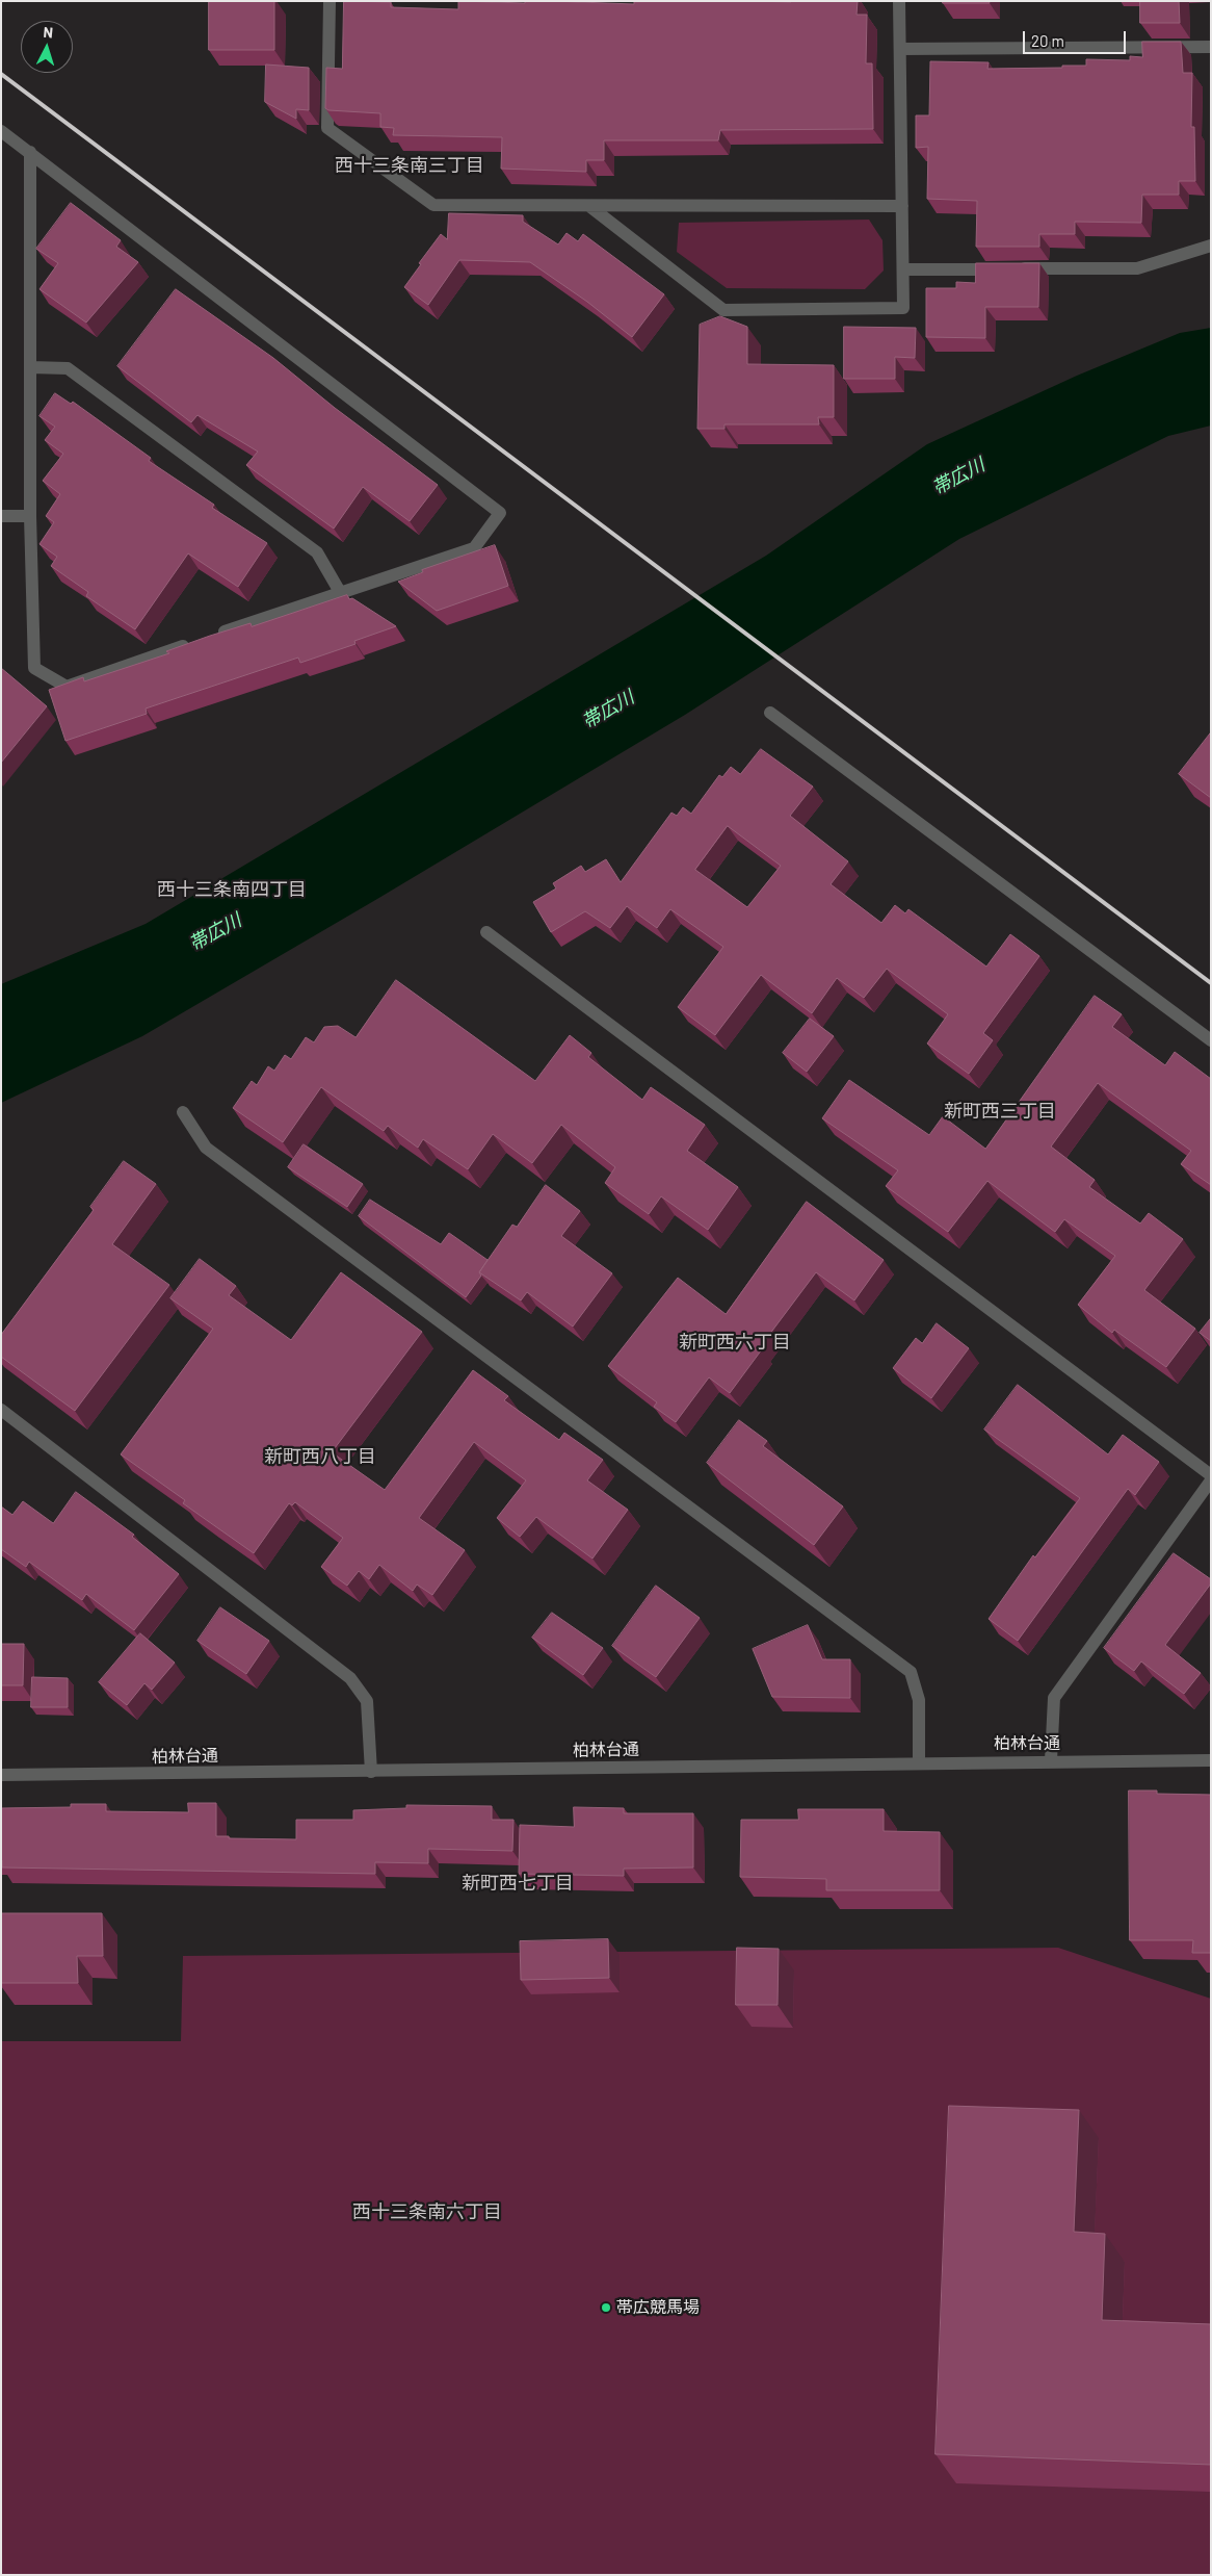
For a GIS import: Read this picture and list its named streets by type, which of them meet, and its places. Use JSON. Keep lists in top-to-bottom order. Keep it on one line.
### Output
{"streets":{"street":["柏林台通"]},"districts":["西十三条南三丁目","西十三条南四丁目","新町西三丁目","新町西六丁目","新町西八丁目","新町西七丁目","西十三条南六丁目"],"water":["帯広川"],"places":["帯広競馬場"],"scale_bar":"20 m","north":"top"}
